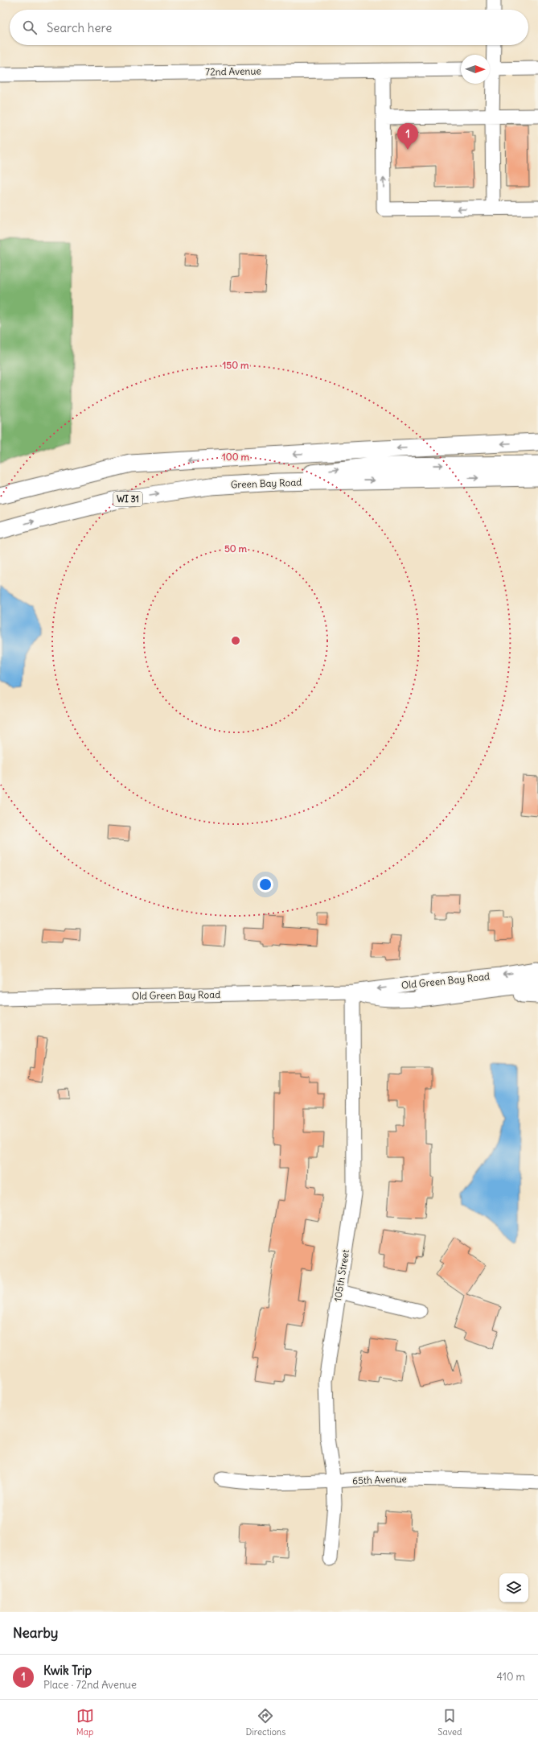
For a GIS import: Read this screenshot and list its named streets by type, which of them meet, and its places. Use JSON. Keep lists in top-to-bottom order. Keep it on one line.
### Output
{"streets":{"main road":["Green Bay Road","WI 31"],"street":["72nd Avenue","Old Green Bay Road","105th Street","65th Avenue"]},"crossings":[["Old Green Bay Road","105th Street"],["105th Street","65th Avenue"]],"north":"right","page":{"search":"Search here","pins":"1","heading":"Nearby","list":[{"mark":"1","name":"Kwik Trip","note":"Place · 72nd Avenue","value":"410 m"}],"nav":["Map","Directions","Saved"]},"rings":["150 m","100 m","50 m"]}
